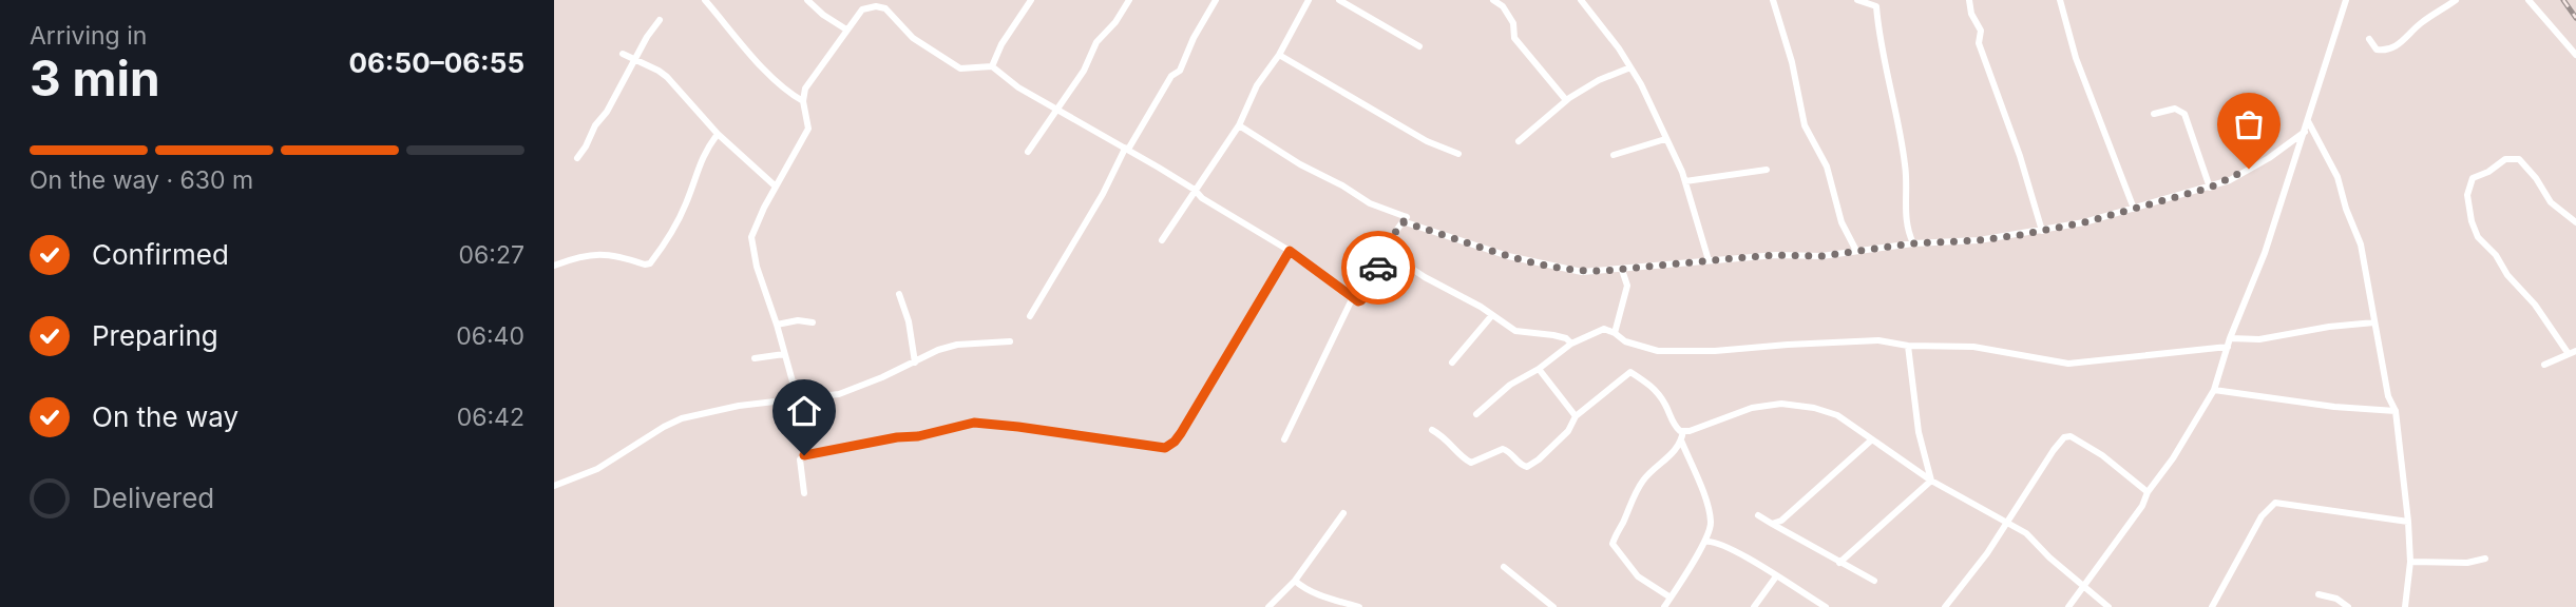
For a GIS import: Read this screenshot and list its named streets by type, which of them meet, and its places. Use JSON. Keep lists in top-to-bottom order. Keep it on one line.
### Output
{"page":{"heading":["3 min","Arriving in","06:50–06:55"],"bar":"On the way · 630 m","list":[["Confirmed","06:27"],["Preparing","06:40"],["On the way","06:42"],"Delivered"]}}
